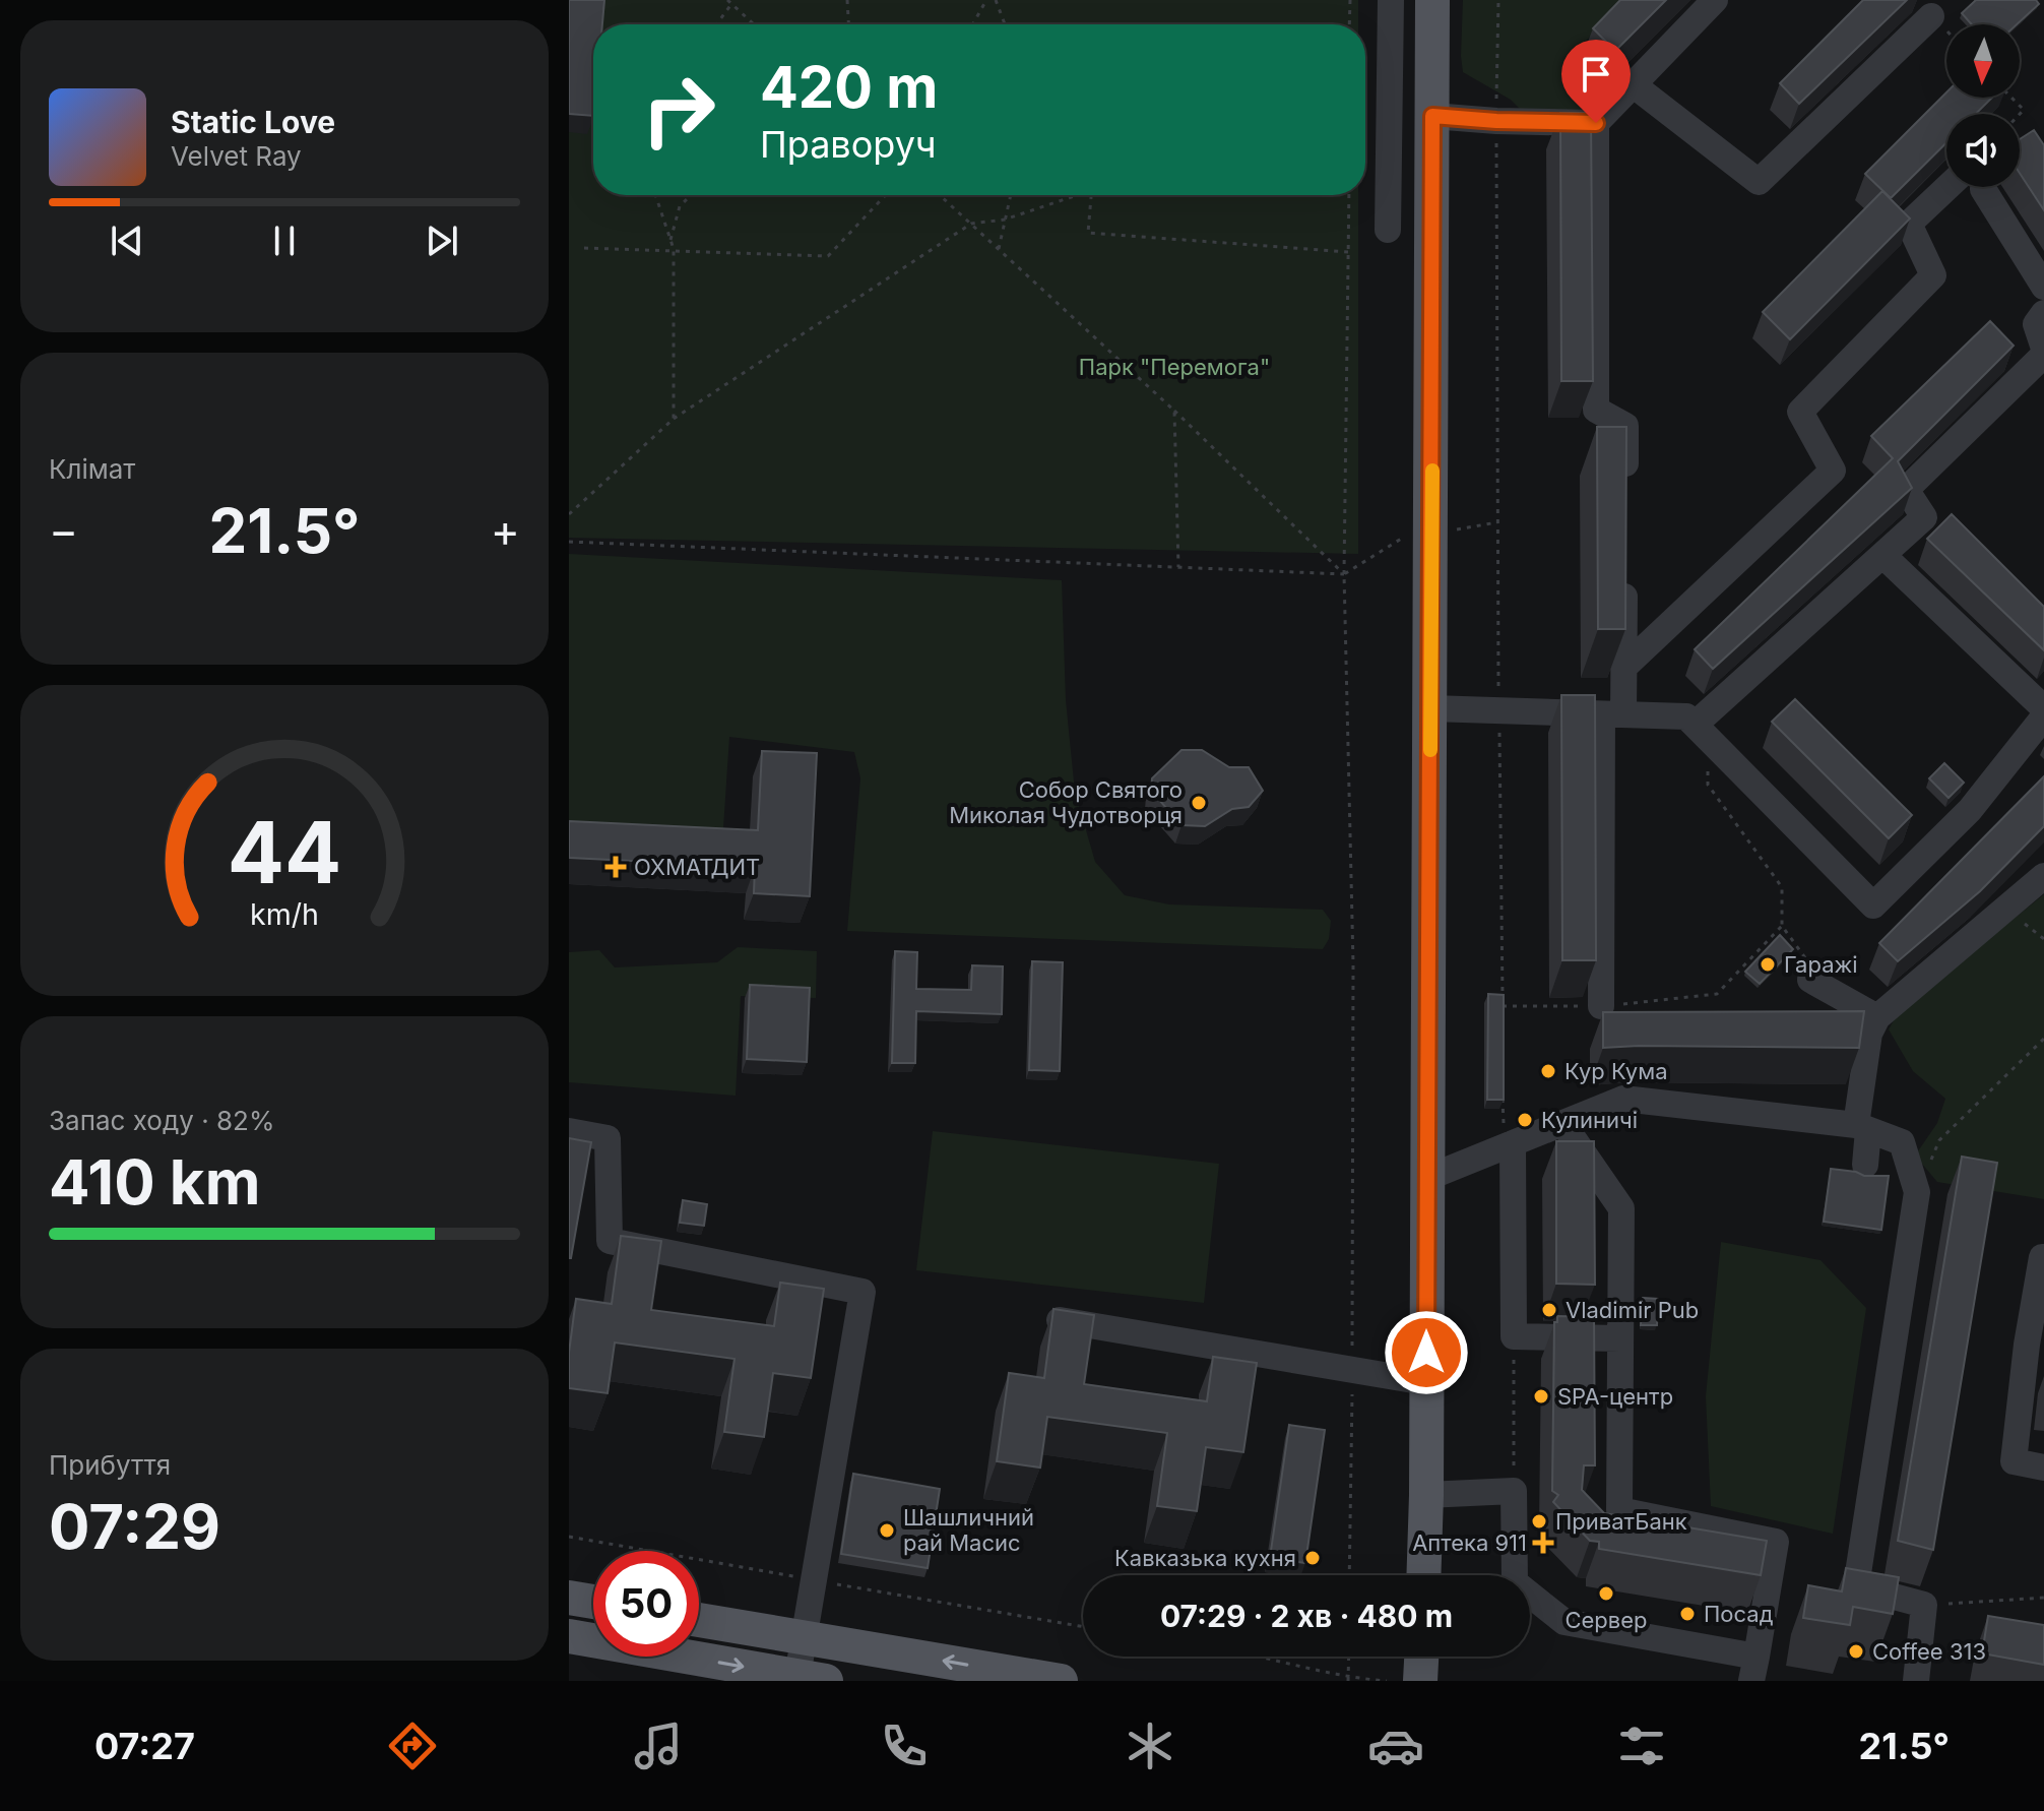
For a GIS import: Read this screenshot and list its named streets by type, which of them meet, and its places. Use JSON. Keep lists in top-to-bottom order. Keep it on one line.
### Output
{"parks":["Парк \"Перемога\""],"places":{"other":["Собор Святого Миколая Чудотворця","Гаражі","Кур Кума","Кулиничі","Vladimir Pub","SPA-центр","ПриватБанк","Шашличний рай Масис","Кавказька кухня","Сервер","Посад","Coffee 313"],"health":["ОХМАТДИТ","Аптека 911"]},"north":"bottom","page":{"turn":["420 m","Праворуч"],"song":["Static Love","Velvet Ray"],"tile":["Клімат",["Запас ходу · 82%","410 km"],["Прибуття","07:29"]],"heat":["−","21.5°","+"],"limit":"50","trip":"07:29 · 2 хв · 480 m","tabs":["07:27","21.5°"],"gauge":["44","km/h"]}}
